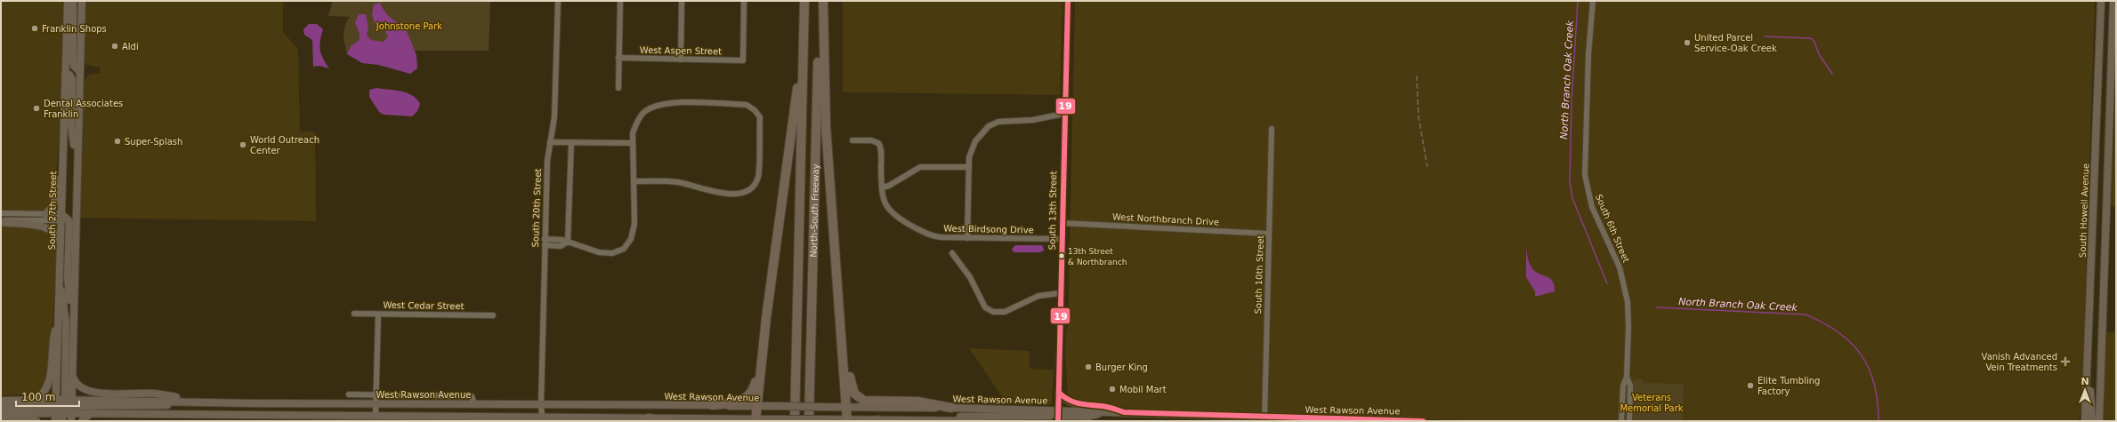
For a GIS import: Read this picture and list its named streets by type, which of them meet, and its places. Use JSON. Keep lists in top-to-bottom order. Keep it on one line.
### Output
{"streets":{"highway":["North-South Freeway"],"main road":["South 27th Street","South Howell Avenue","West Rawson Avenue"],"street":["West Aspen Street","South 20th Street","South 13th Street","West Northbranch Drive","South 6th Street","West Birdsong Drive","South 10th Street","West Cedar Street"]},"crossings":[["South 20th Street","West Rawson Avenue"],["South 27th Street","West Rawson Avenue"],["South 13th Street","West Northbranch Drive"],["South 13th Street","West Birdsong Drive"],["South 13th Street","West Rawson Avenue"],["West Northbranch Drive","South 10th Street"],["South 10th Street","West Rawson Avenue"]],"water":["North Branch Oak Creek"],"parks":["Johnstone Park","Veterans Memorial Park"],"places":{"other":["Franklin Shops","United Parcel Service-Oak Creek","Aldi","Dental Associates Franklin","Super-Splash","World Outreach Center","13th Street & Northbranch","Burger King","Elite Tumbling Factory","Mobil Mart"],"health":["Vanish Advanced Vein Treatments"]},"lines":["transit line 19"],"scale_bar":"100 m","north":"top"}
